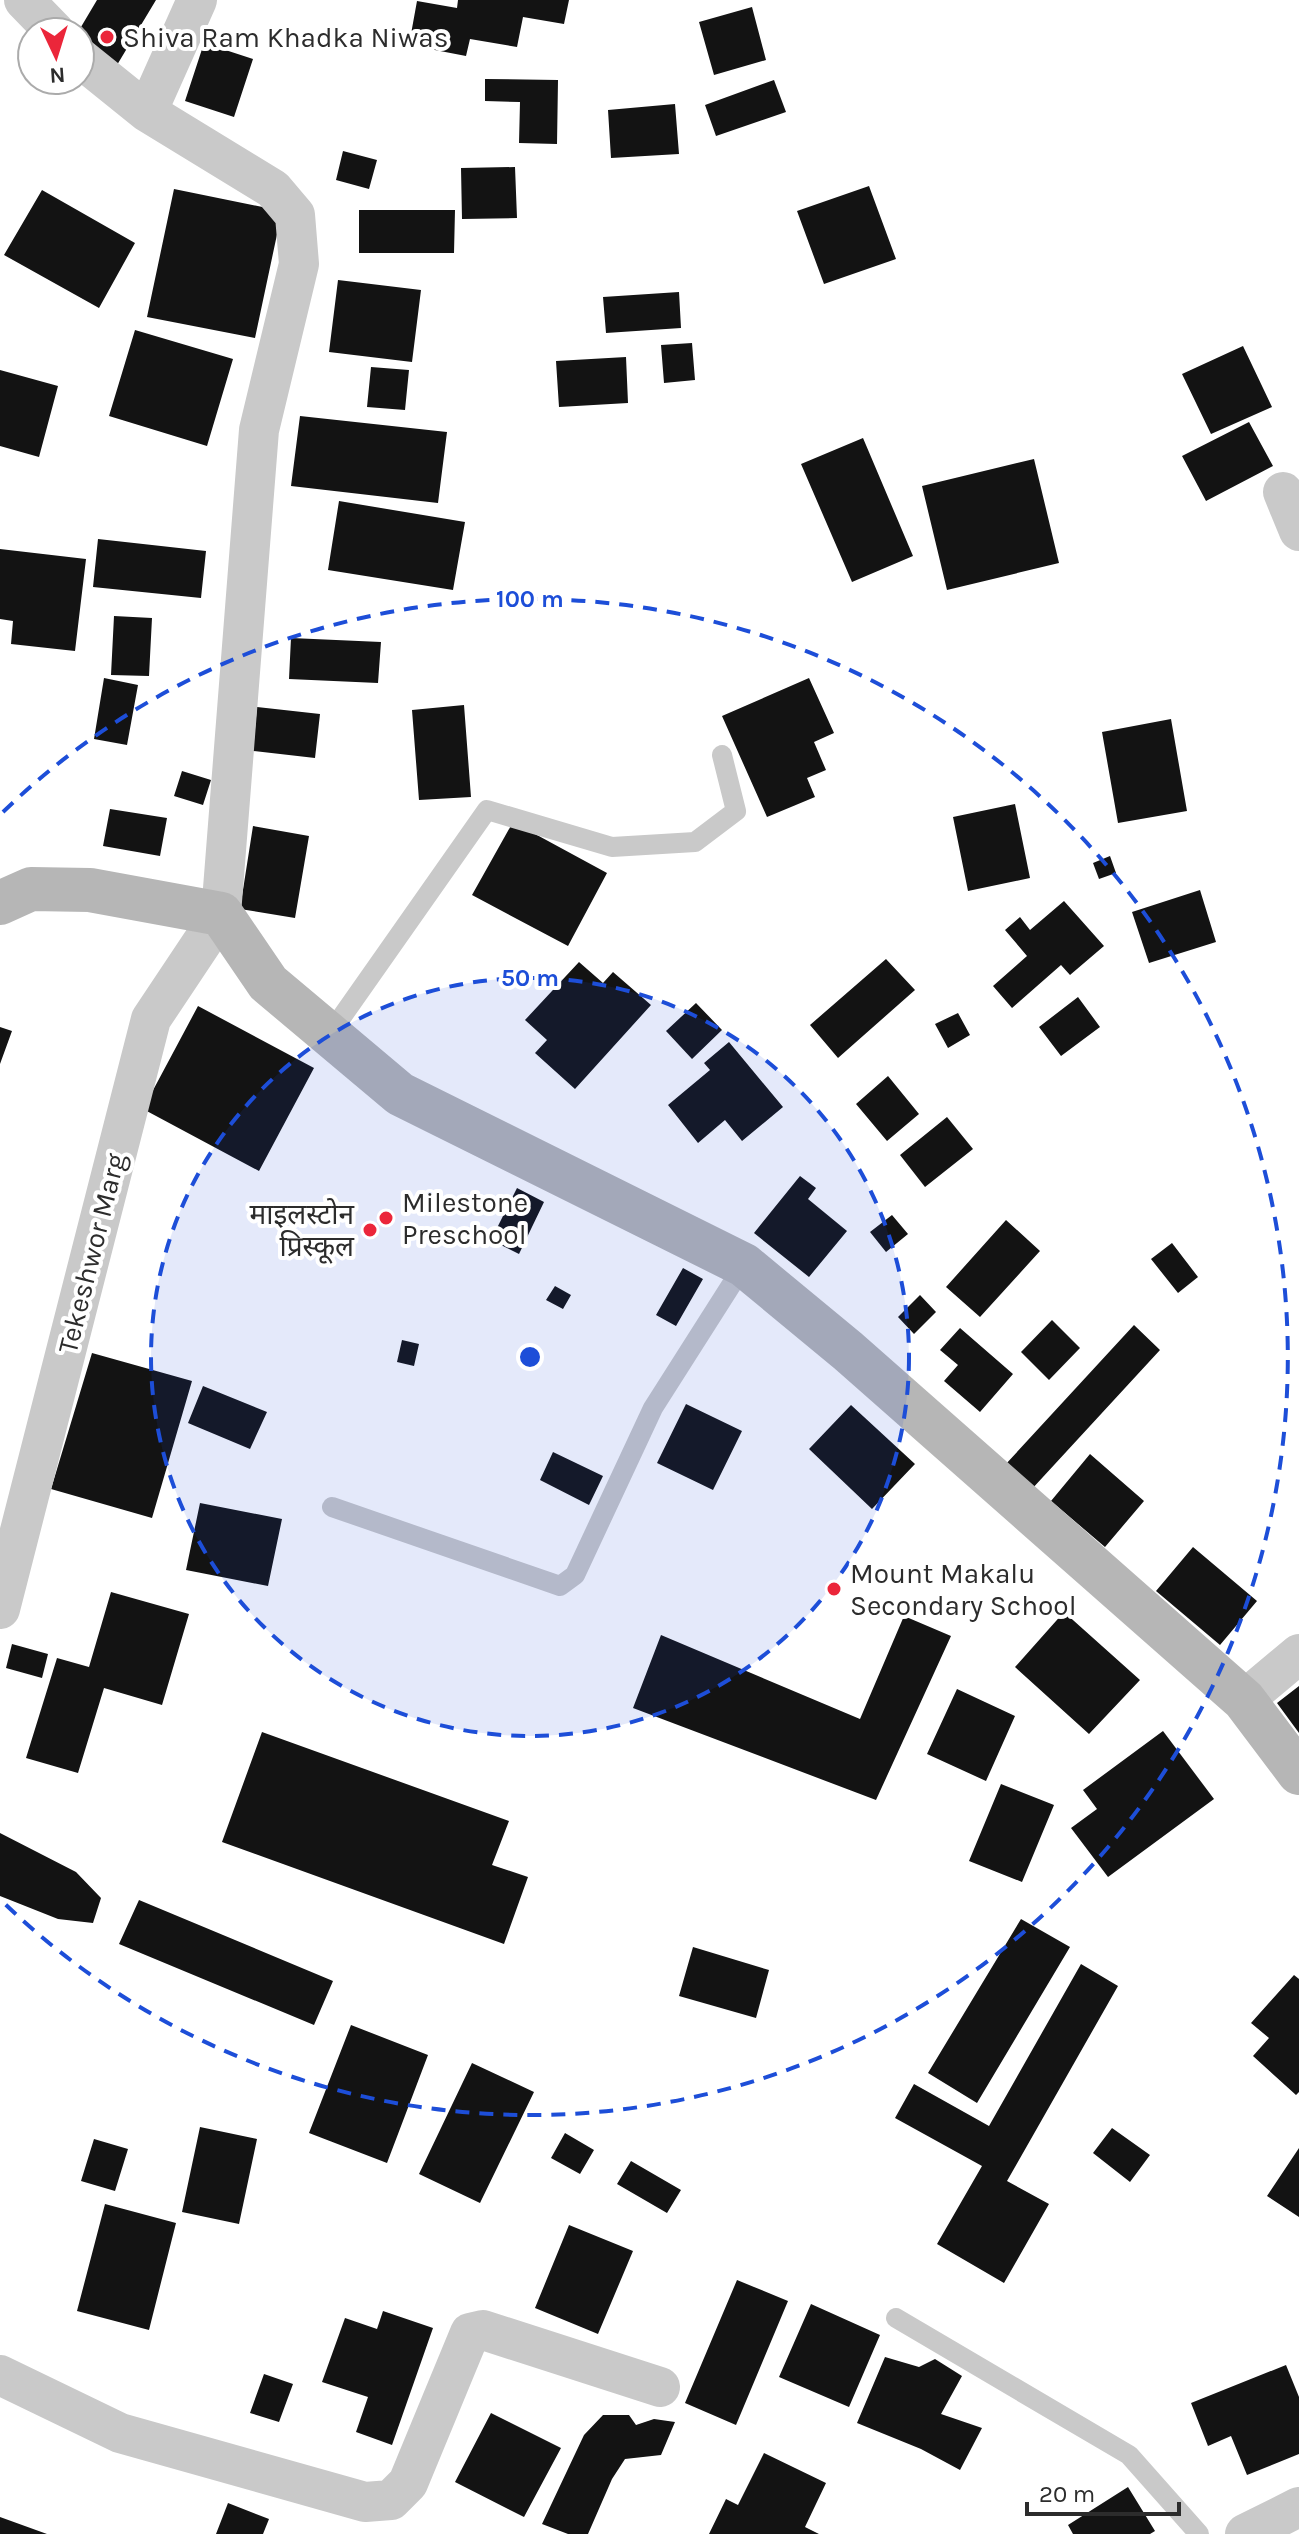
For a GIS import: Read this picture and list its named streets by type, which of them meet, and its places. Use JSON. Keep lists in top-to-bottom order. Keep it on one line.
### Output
{"streets":{"street":["Tekeshwor Marg"]},"places":["Shiva Ram Khadka Niwas","Milestone Preschool","माइलस्टोन प्रिस्कूल","Mount Makalu Secondary School"],"scale_bar":"20 m","north":"bottom","rings":["100 m","50 m"]}
